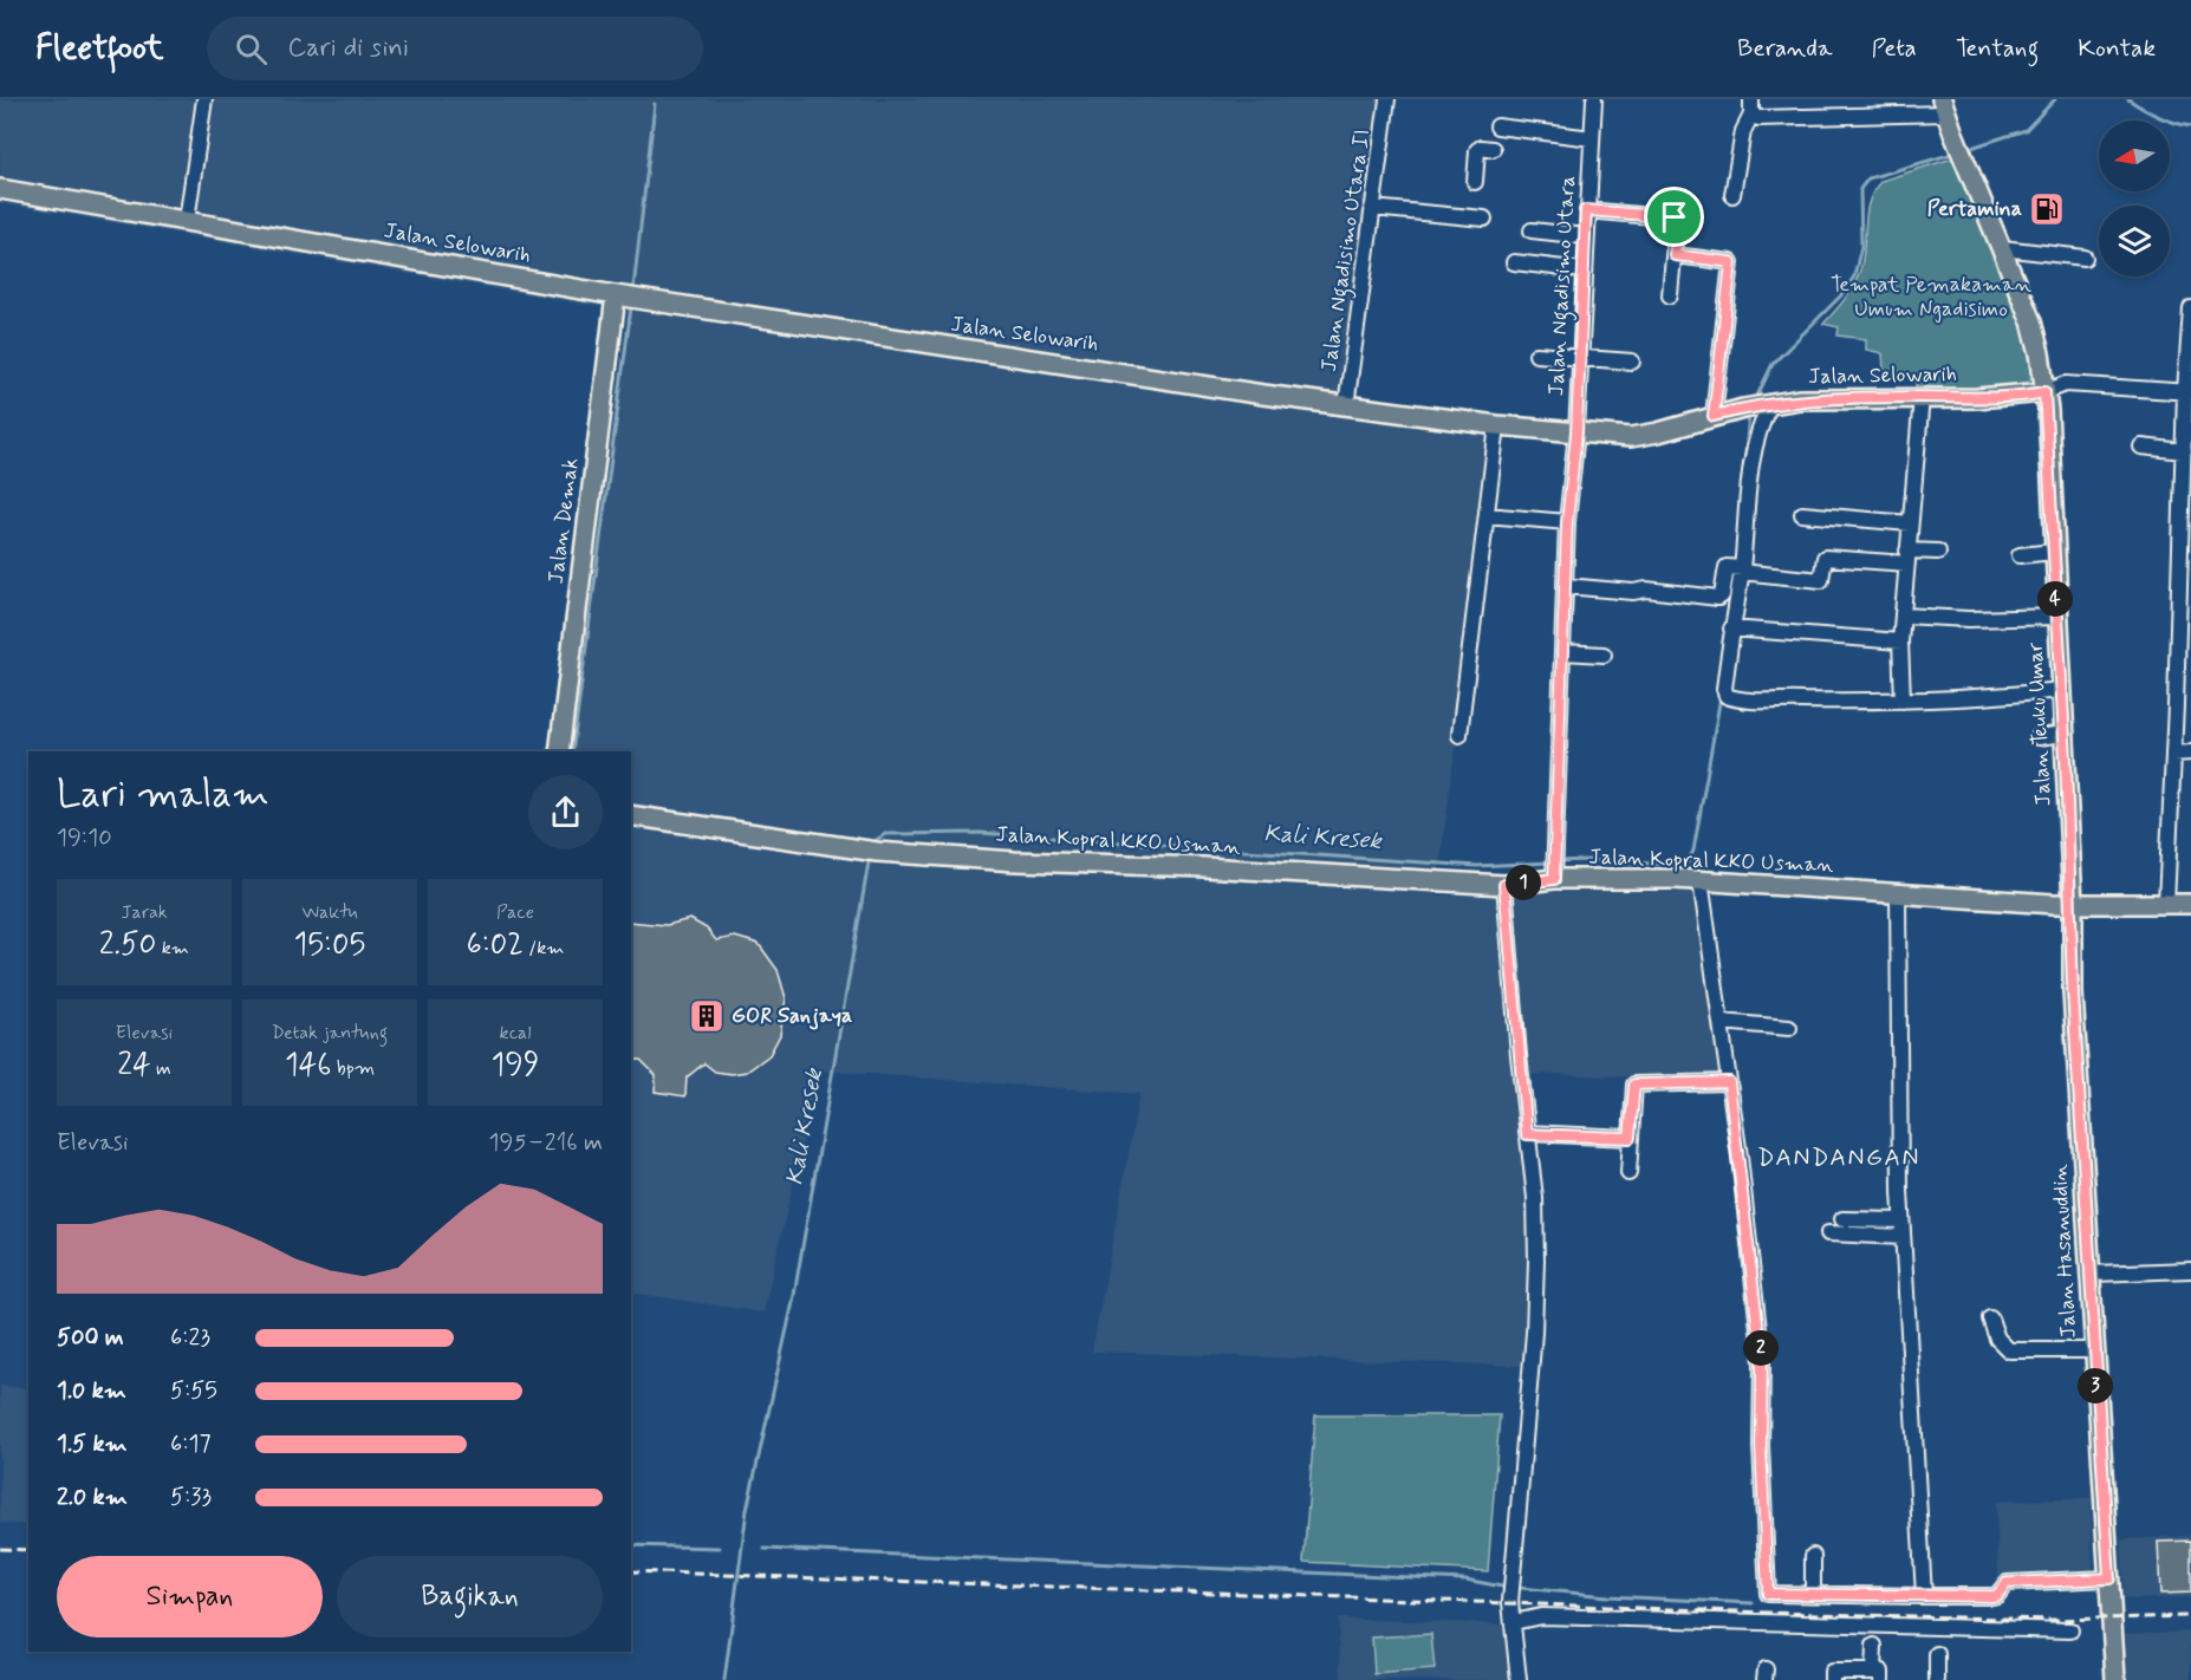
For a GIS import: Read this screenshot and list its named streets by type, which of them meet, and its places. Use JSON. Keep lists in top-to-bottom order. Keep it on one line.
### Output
{"streets":{"main road":["Jalan Selowarih","Jalan Demak","Jalan Teuku Umar","Jalan Kopral KKO Usman","Jalan Hasanuddin"],"street":["Jalan Ngadisimo Utara II","Jalan Ngadisimo Utara"]},"crossings":[["Jalan Selowarih","Jalan Ngadisimo Utara II"],["Jalan Selowarih","Jalan Ngadisimo Utara"],["Jalan Selowarih","Jalan Demak"],["Jalan Selowarih","Jalan Teuku Umar"],["Jalan Ngadisimo Utara","Jalan Kopral KKO Usman"],["Jalan Teuku Umar","Jalan Kopral KKO Usman"],["Jalan Teuku Umar","Jalan Hasanuddin"],["Jalan Kopral KKO Usman","Jalan Hasanuddin"]],"districts":["DANDANGAN"],"water":["Kali Kresek"],"parks":["Tempat Pemakaman Umum Ngadisimo"],"places":{"fuel station":["Pertamina"],"building":["GOR Sanjaya"]},"north":"left","page":{"header":"Fleetfoot","search":"Cari di sini","nav":["Beranda","Peta","Tentang","Kontak"],"pins":["4","1","2","3"],"heading":["Lari malam","19:10"],"stats":[["Jarak","2.50 km"],["Waktu","15:05"],["Pace","6:02 /km"],["Elevasi","24 m"],["Detak jantung","146 bpm"],["kcal","199"]],"chart":["Elevasi","195–216 m"],"list":[{"name":"500 m","note":"6:23"},{"name":"1.0 km","note":"5:55"},{"name":"1.5 km","note":"6:17"},{"name":"2.0 km","note":"5:33"}],"buttons":["Simpan","Bagikan"]}}
